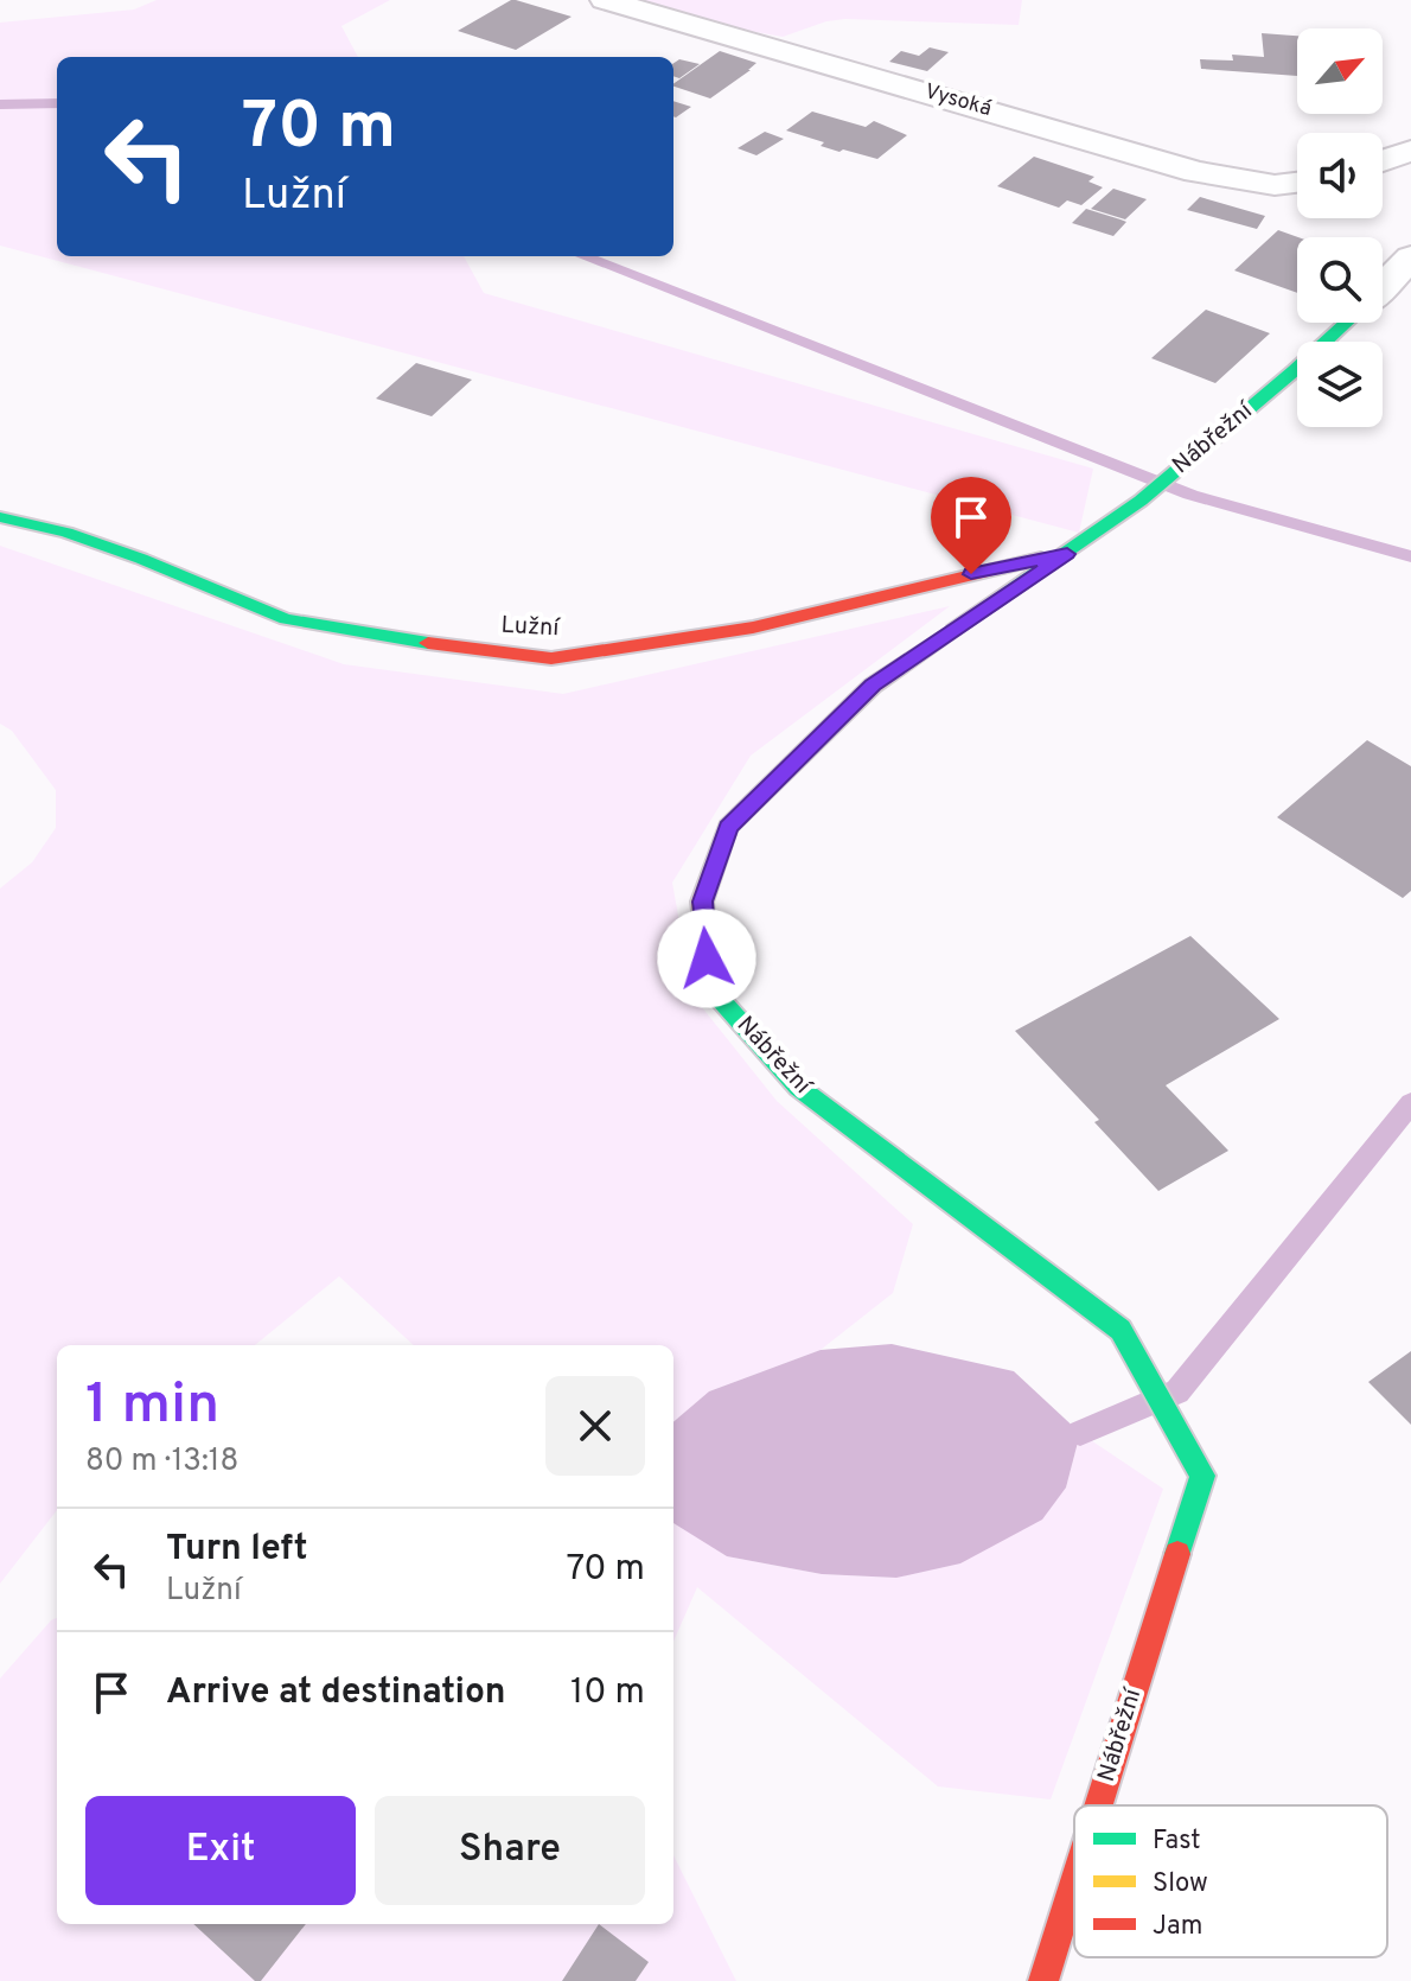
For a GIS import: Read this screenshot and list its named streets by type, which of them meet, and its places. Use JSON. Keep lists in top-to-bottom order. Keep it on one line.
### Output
{"streets":{"street":["Vysoká","Nábřežní","Lužní"]},"crossings":[["Nábřežní","Lužní"]],"legend":["Fast","Slow","Jam"],"north":"top right","page":{"turn":["70 m","Lužní"],"heading":["1 min","80 m · 13:18"],"list":[{"name":"Turn left","note":"Lužní","value":"70 m"},{"name":"Arrive at destination","value":"10 m"}],"buttons":["Exit","Share"]}}
